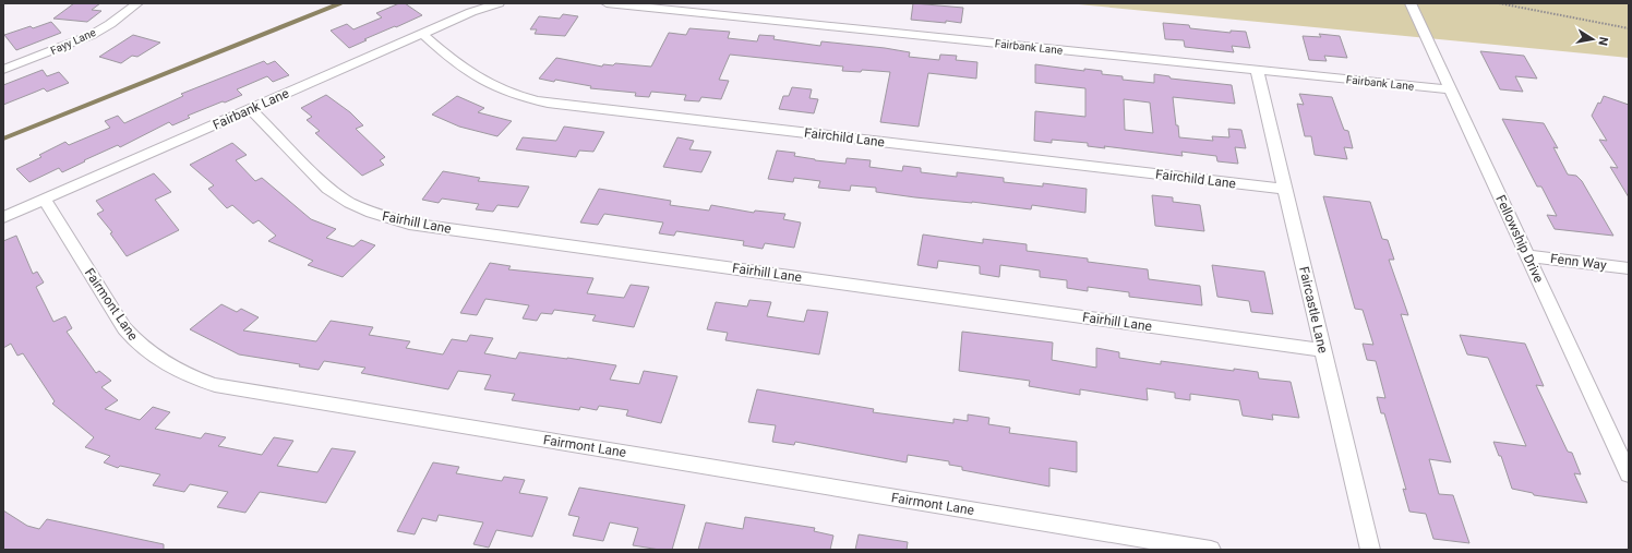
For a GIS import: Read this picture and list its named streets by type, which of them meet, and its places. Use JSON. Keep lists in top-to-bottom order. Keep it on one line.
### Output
{"streets":{"street":["Fayy Lane","Fairbank Lane","Fairchild Lane","Fairhill Lane","Fellowship Drive","Fenn Way","Fairmont Lane","Faircastle Lane"]},"crossings":[["Fairbank Lane","Fairchild Lane"],["Fairbank Lane","Fairhill Lane"],["Fairbank Lane","Fellowship Drive"],["Fairbank Lane","Fairmont Lane"],["Fairbank Lane","Faircastle Lane"],["Fairchild Lane","Faircastle Lane"],["Fairhill Lane","Faircastle Lane"],["Fellowship Drive","Fenn Way"]],"north":"right"}
